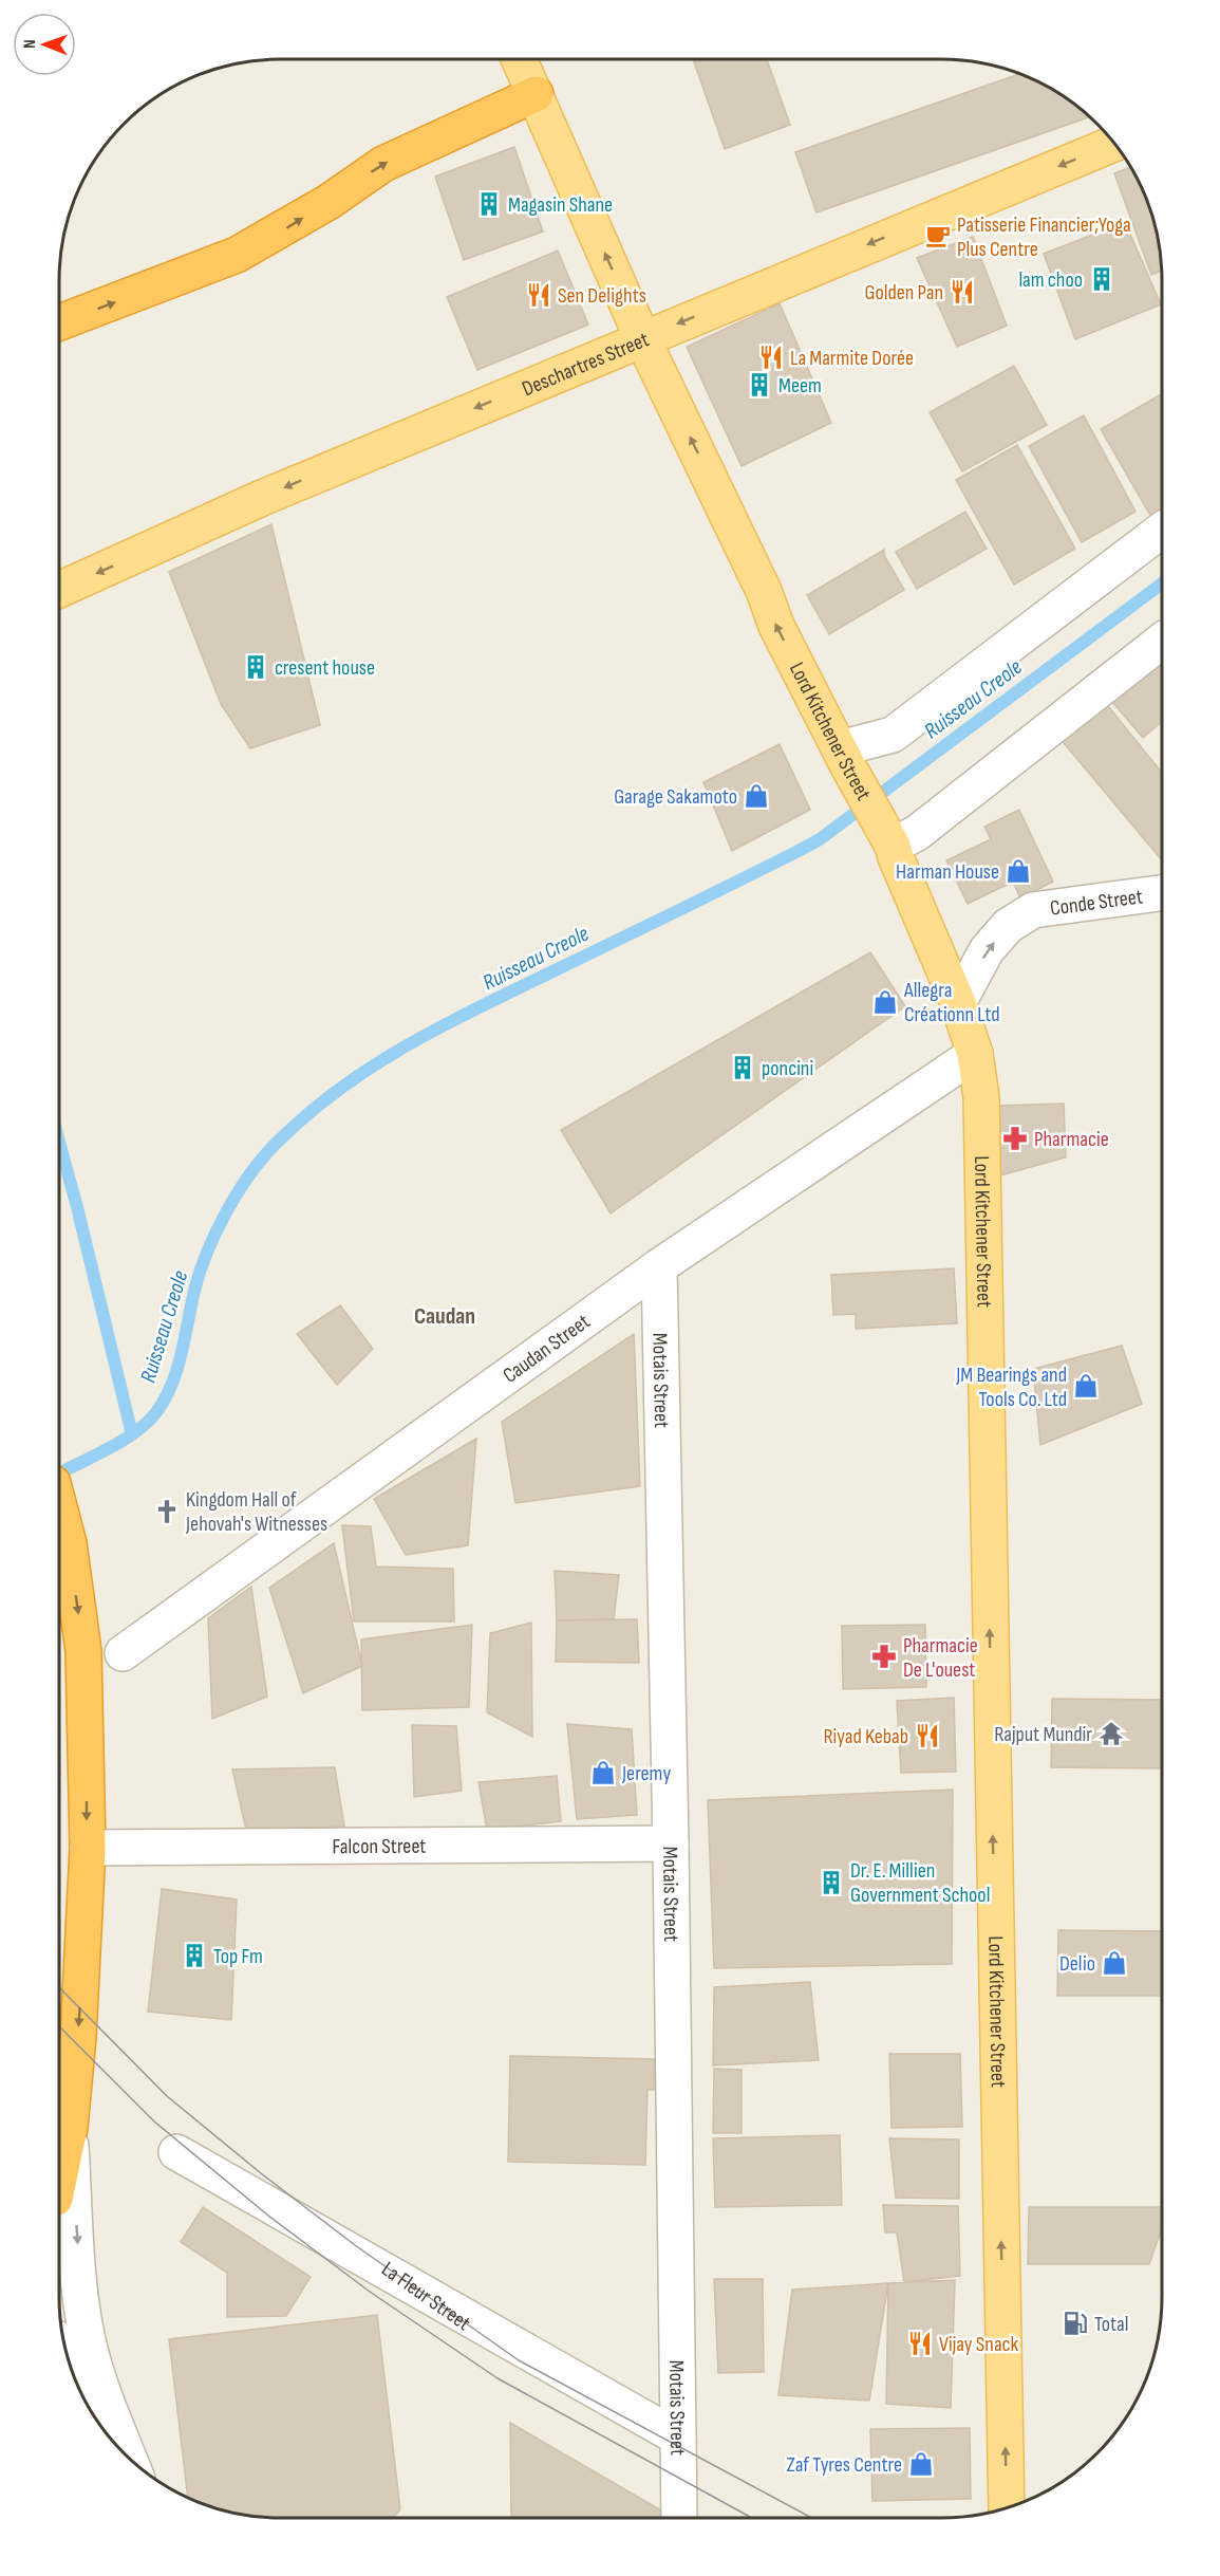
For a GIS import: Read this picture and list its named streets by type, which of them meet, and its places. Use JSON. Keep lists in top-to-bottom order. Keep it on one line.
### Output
{"streets":{"main road":["Deschartres Street","Lord Kitchener Street"],"street":["Conde Street","Caudan Street","Motais Street","Falcon Street","La Fleur Street"]},"crossings":[["Deschartres Street","Lord Kitchener Street"],["Lord Kitchener Street","Conde Street"],["Lord Kitchener Street","Caudan Street"],["Caudan Street","Motais Street"],["Motais Street","Falcon Street"],["Motais Street","La Fleur Street"]],"one_way":["Deschartres Street","Lord Kitchener Street"],"districts":["Caudan"],"water":["Ruisseau Creole"],"places":{"building":["Magasin Shane","lam choo","Meem","cresent house","poncini","Dr. E. Millien Government School","Top Fm"],"cafe":["Patisserie Financier;Yoga Plus Centre"],"restaurant":["Golden Pan","Sen Delights","La Marmite Dorée","Riyad Kebab","Vijay Snack"],"shop":["Garage Sakamoto","Harman House","Allegra Créationn Ltd","JM Bearings and Tools Co. Ltd","Jeremy","Delio","Zaf Tyres Centre"],"pharmacy":["Pharmacie","Pharmacie De L'ouest"],"church":["Kingdom Hall of Jehovah's Witnesses"],"temple":["Rajput Mundir"],"fuel station":["Total"]},"north":"left"}
